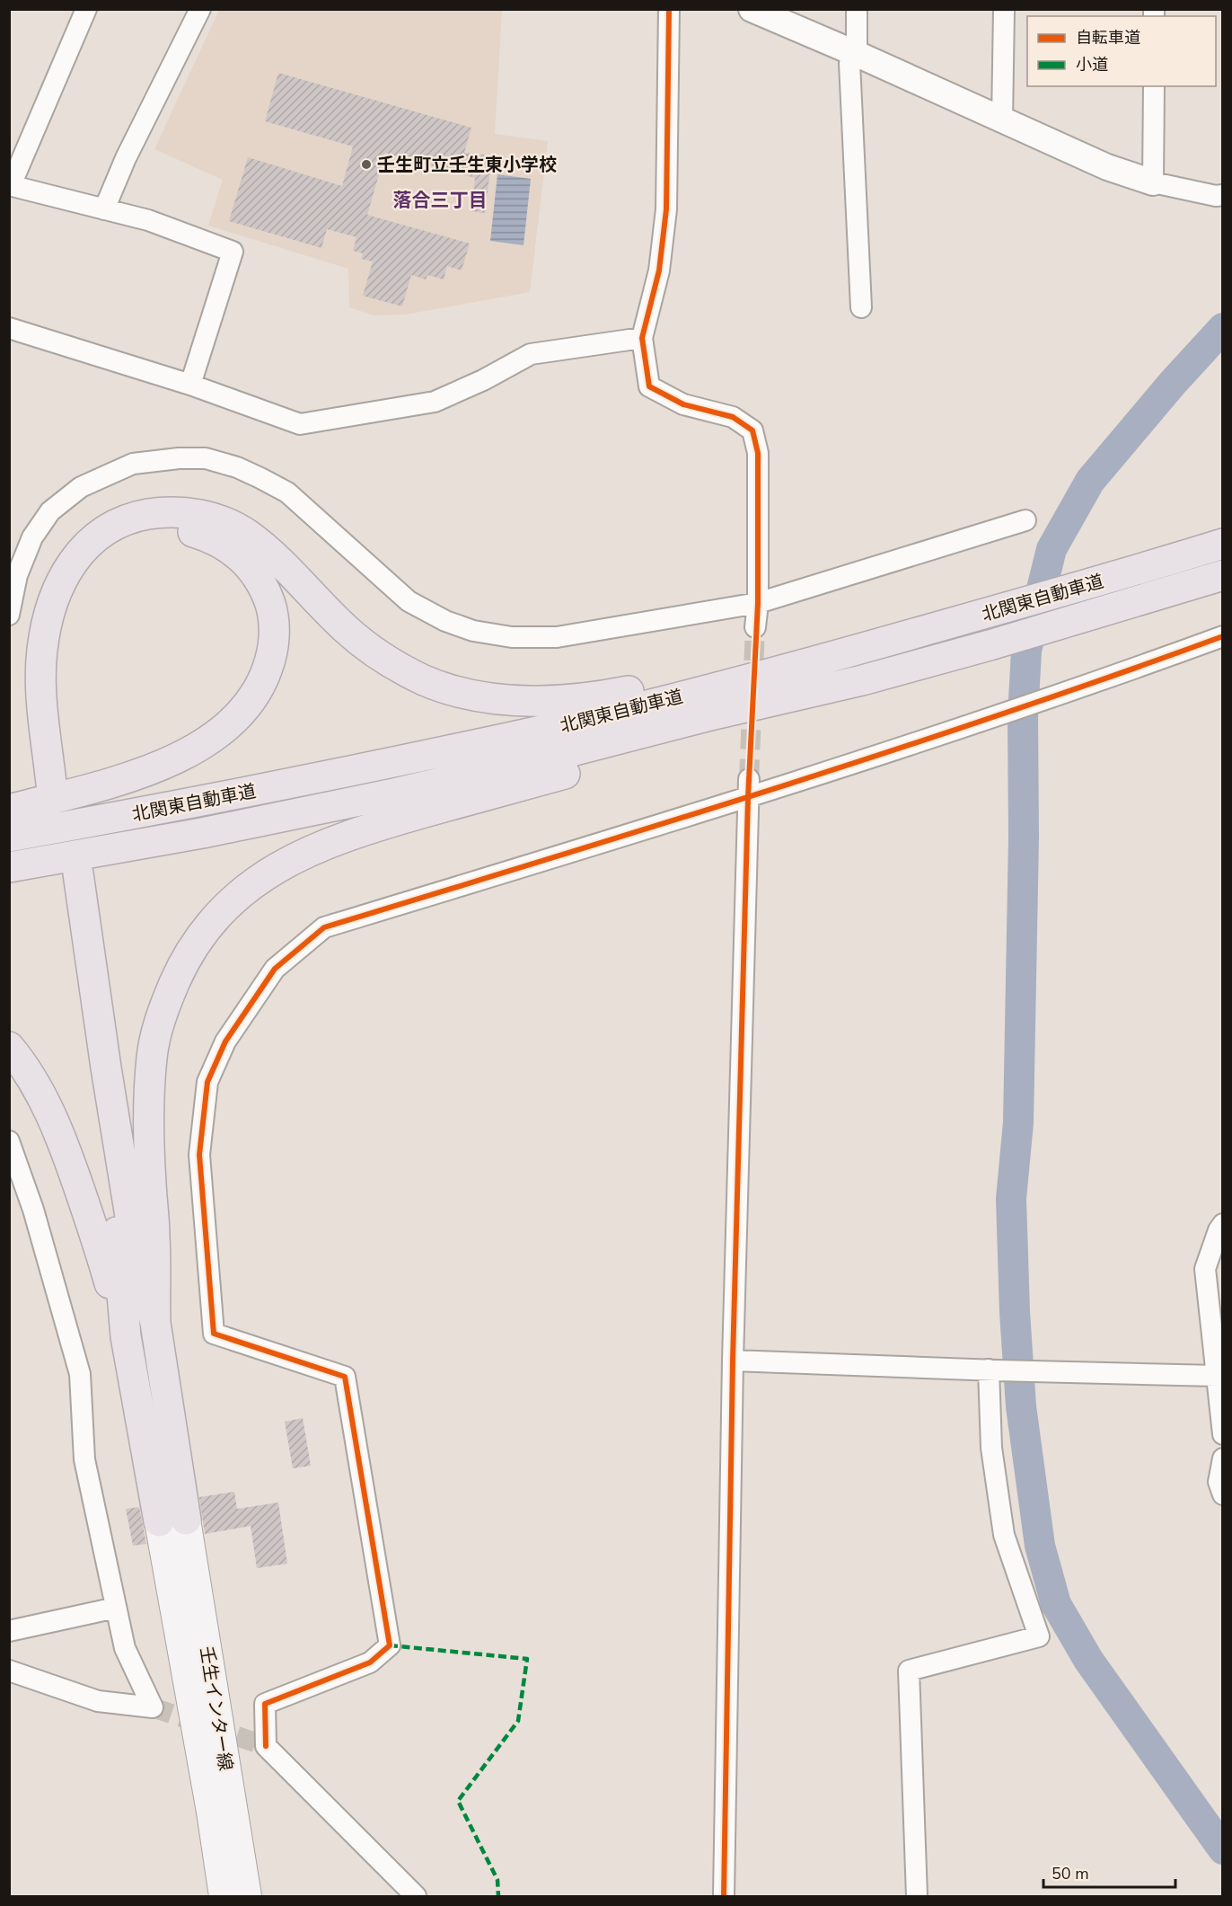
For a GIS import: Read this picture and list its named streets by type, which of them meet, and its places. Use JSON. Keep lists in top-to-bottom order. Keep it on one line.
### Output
{"streets":{"highway":["北関東自動車道"],"main road":["壬生インター線"]},"districts":["落合三丁目"],"places":["壬生町立壬生東小学校"],"legend":["自転車道","小道"],"scale_bar":"50 m"}
